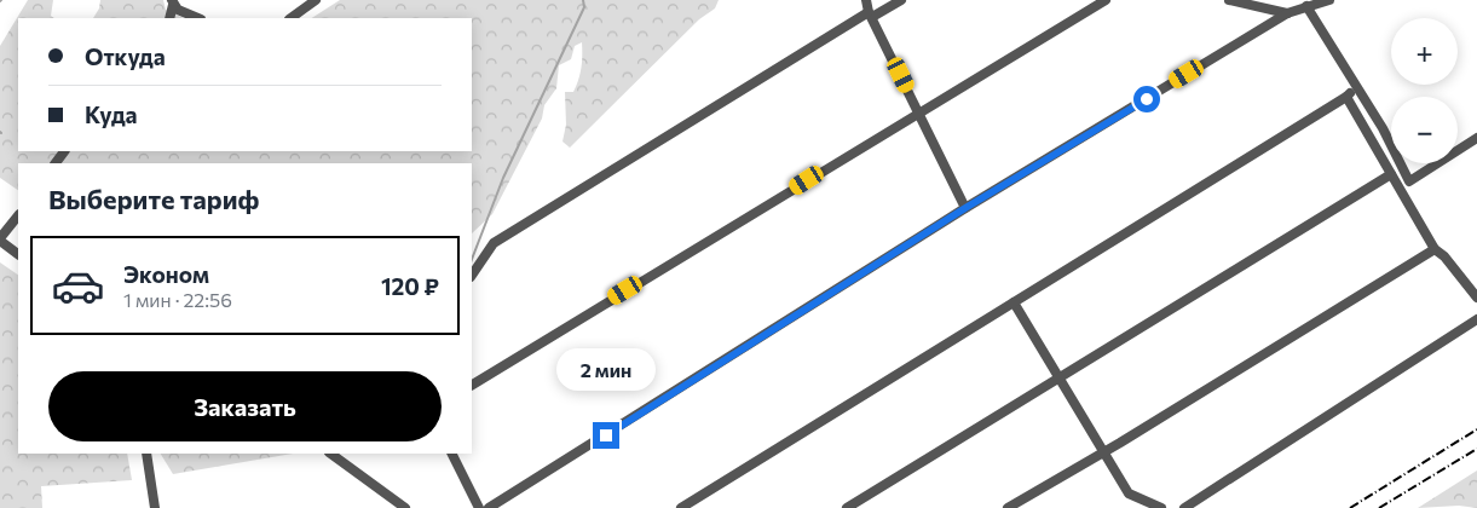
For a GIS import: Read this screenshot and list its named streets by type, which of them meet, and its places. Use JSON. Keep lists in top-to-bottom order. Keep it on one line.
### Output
{"page":{"map_buttons":["+","−"],"banner":["Откуда","Куда"],"heading":"Выберите тариф","list":[{"name":"Эконом","note":"1 мин · 22:56","value":"120 ₽"}],"bubble":"2 мин","buttons":"Заказать"}}
